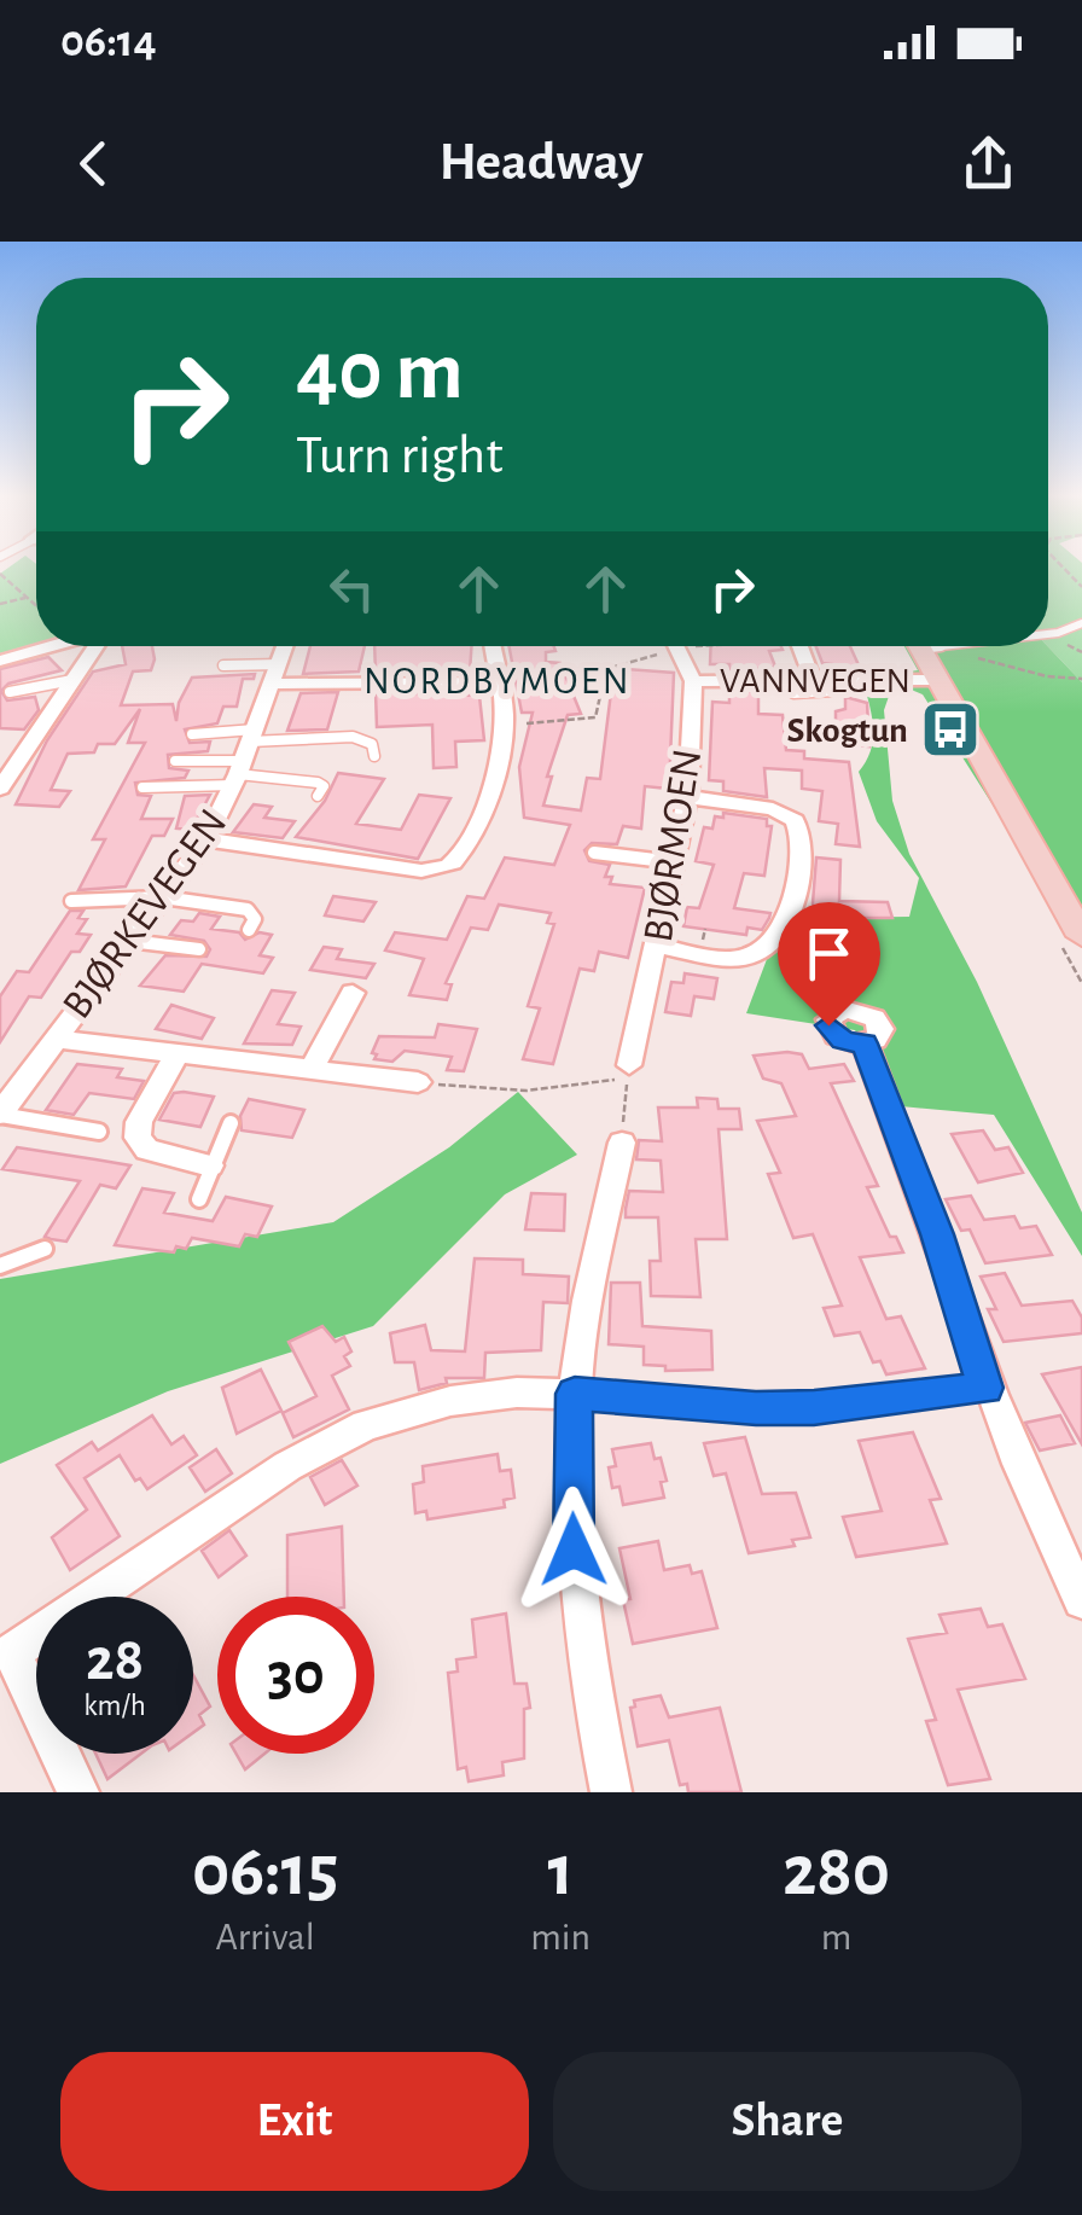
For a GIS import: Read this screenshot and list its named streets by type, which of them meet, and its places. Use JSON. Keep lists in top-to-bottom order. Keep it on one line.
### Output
{"streets":{"street":["VANNVEGEN","BJØRMOEN","BJØRKEVEGEN"]},"crossings":[["VANNVEGEN","BJØRMOEN"]],"districts":["NORDBYMOEN"],"places":{"bus stop":["Skogtun"]},"page":{"status":"06:14","header":"Headway","turn":["40 m","Turn right"],"speed":"28 km/h","limit":"30","eta":["06:15","Arrival","1","min","280","m"],"buttons":["Exit","Share"]}}
